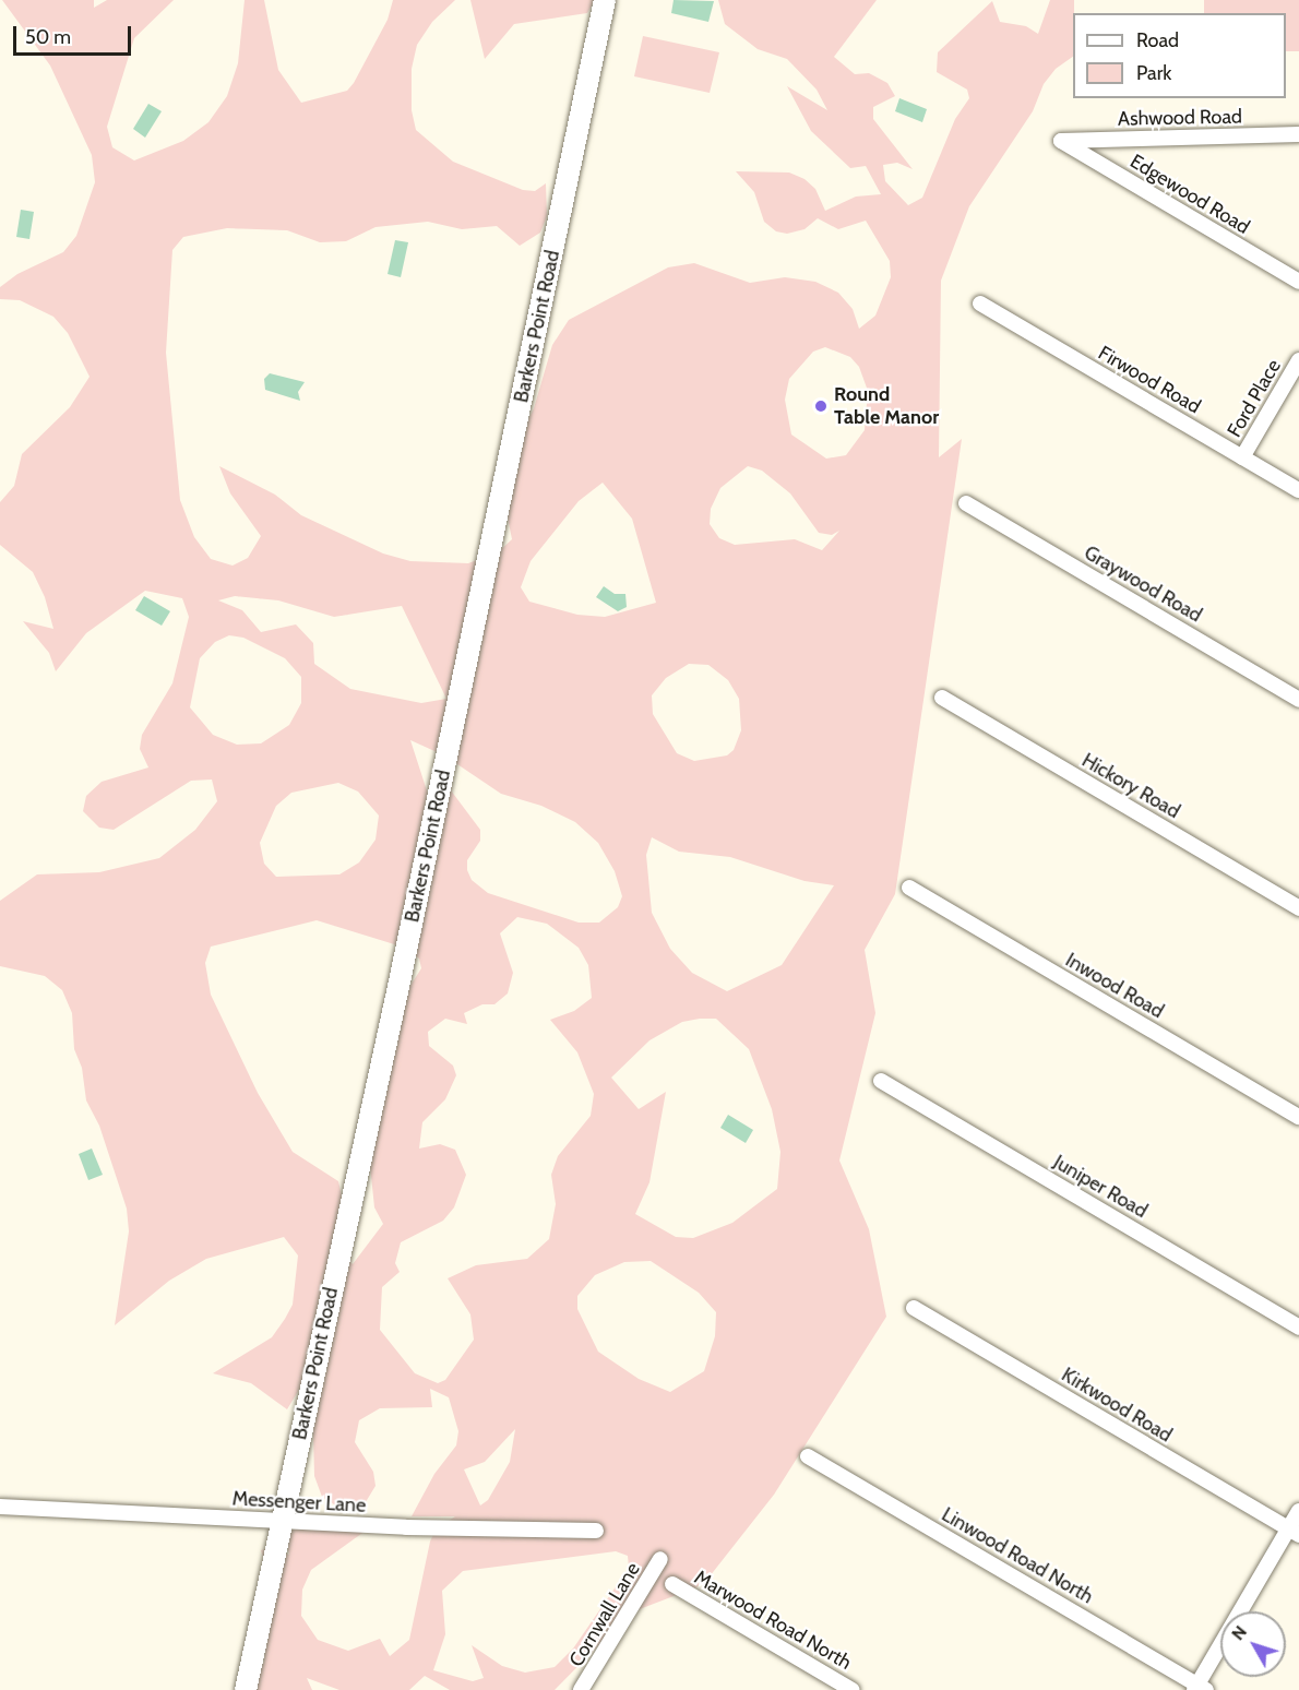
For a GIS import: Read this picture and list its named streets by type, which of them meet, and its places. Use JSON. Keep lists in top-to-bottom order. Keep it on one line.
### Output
{"streets":{"street":["Ashwood Road","Edgewood Road","Barkers Point Road","Firwood Road","Ford Place","Graywood Road","Hickory Road","Inwood Road","Juniper Road","Kirkwood Road","Messenger Lane","Linwood Road North","Cornwall Lane","Marwood Road North"]},"crossings":[["Ashwood Road","Edgewood Road"],["Barkers Point Road","Messenger Lane"],["Firwood Road","Ford Place"]],"places":["Round Table Manor"],"legend":["Road","Park"],"scale_bar":"50 m","north":"top left"}
